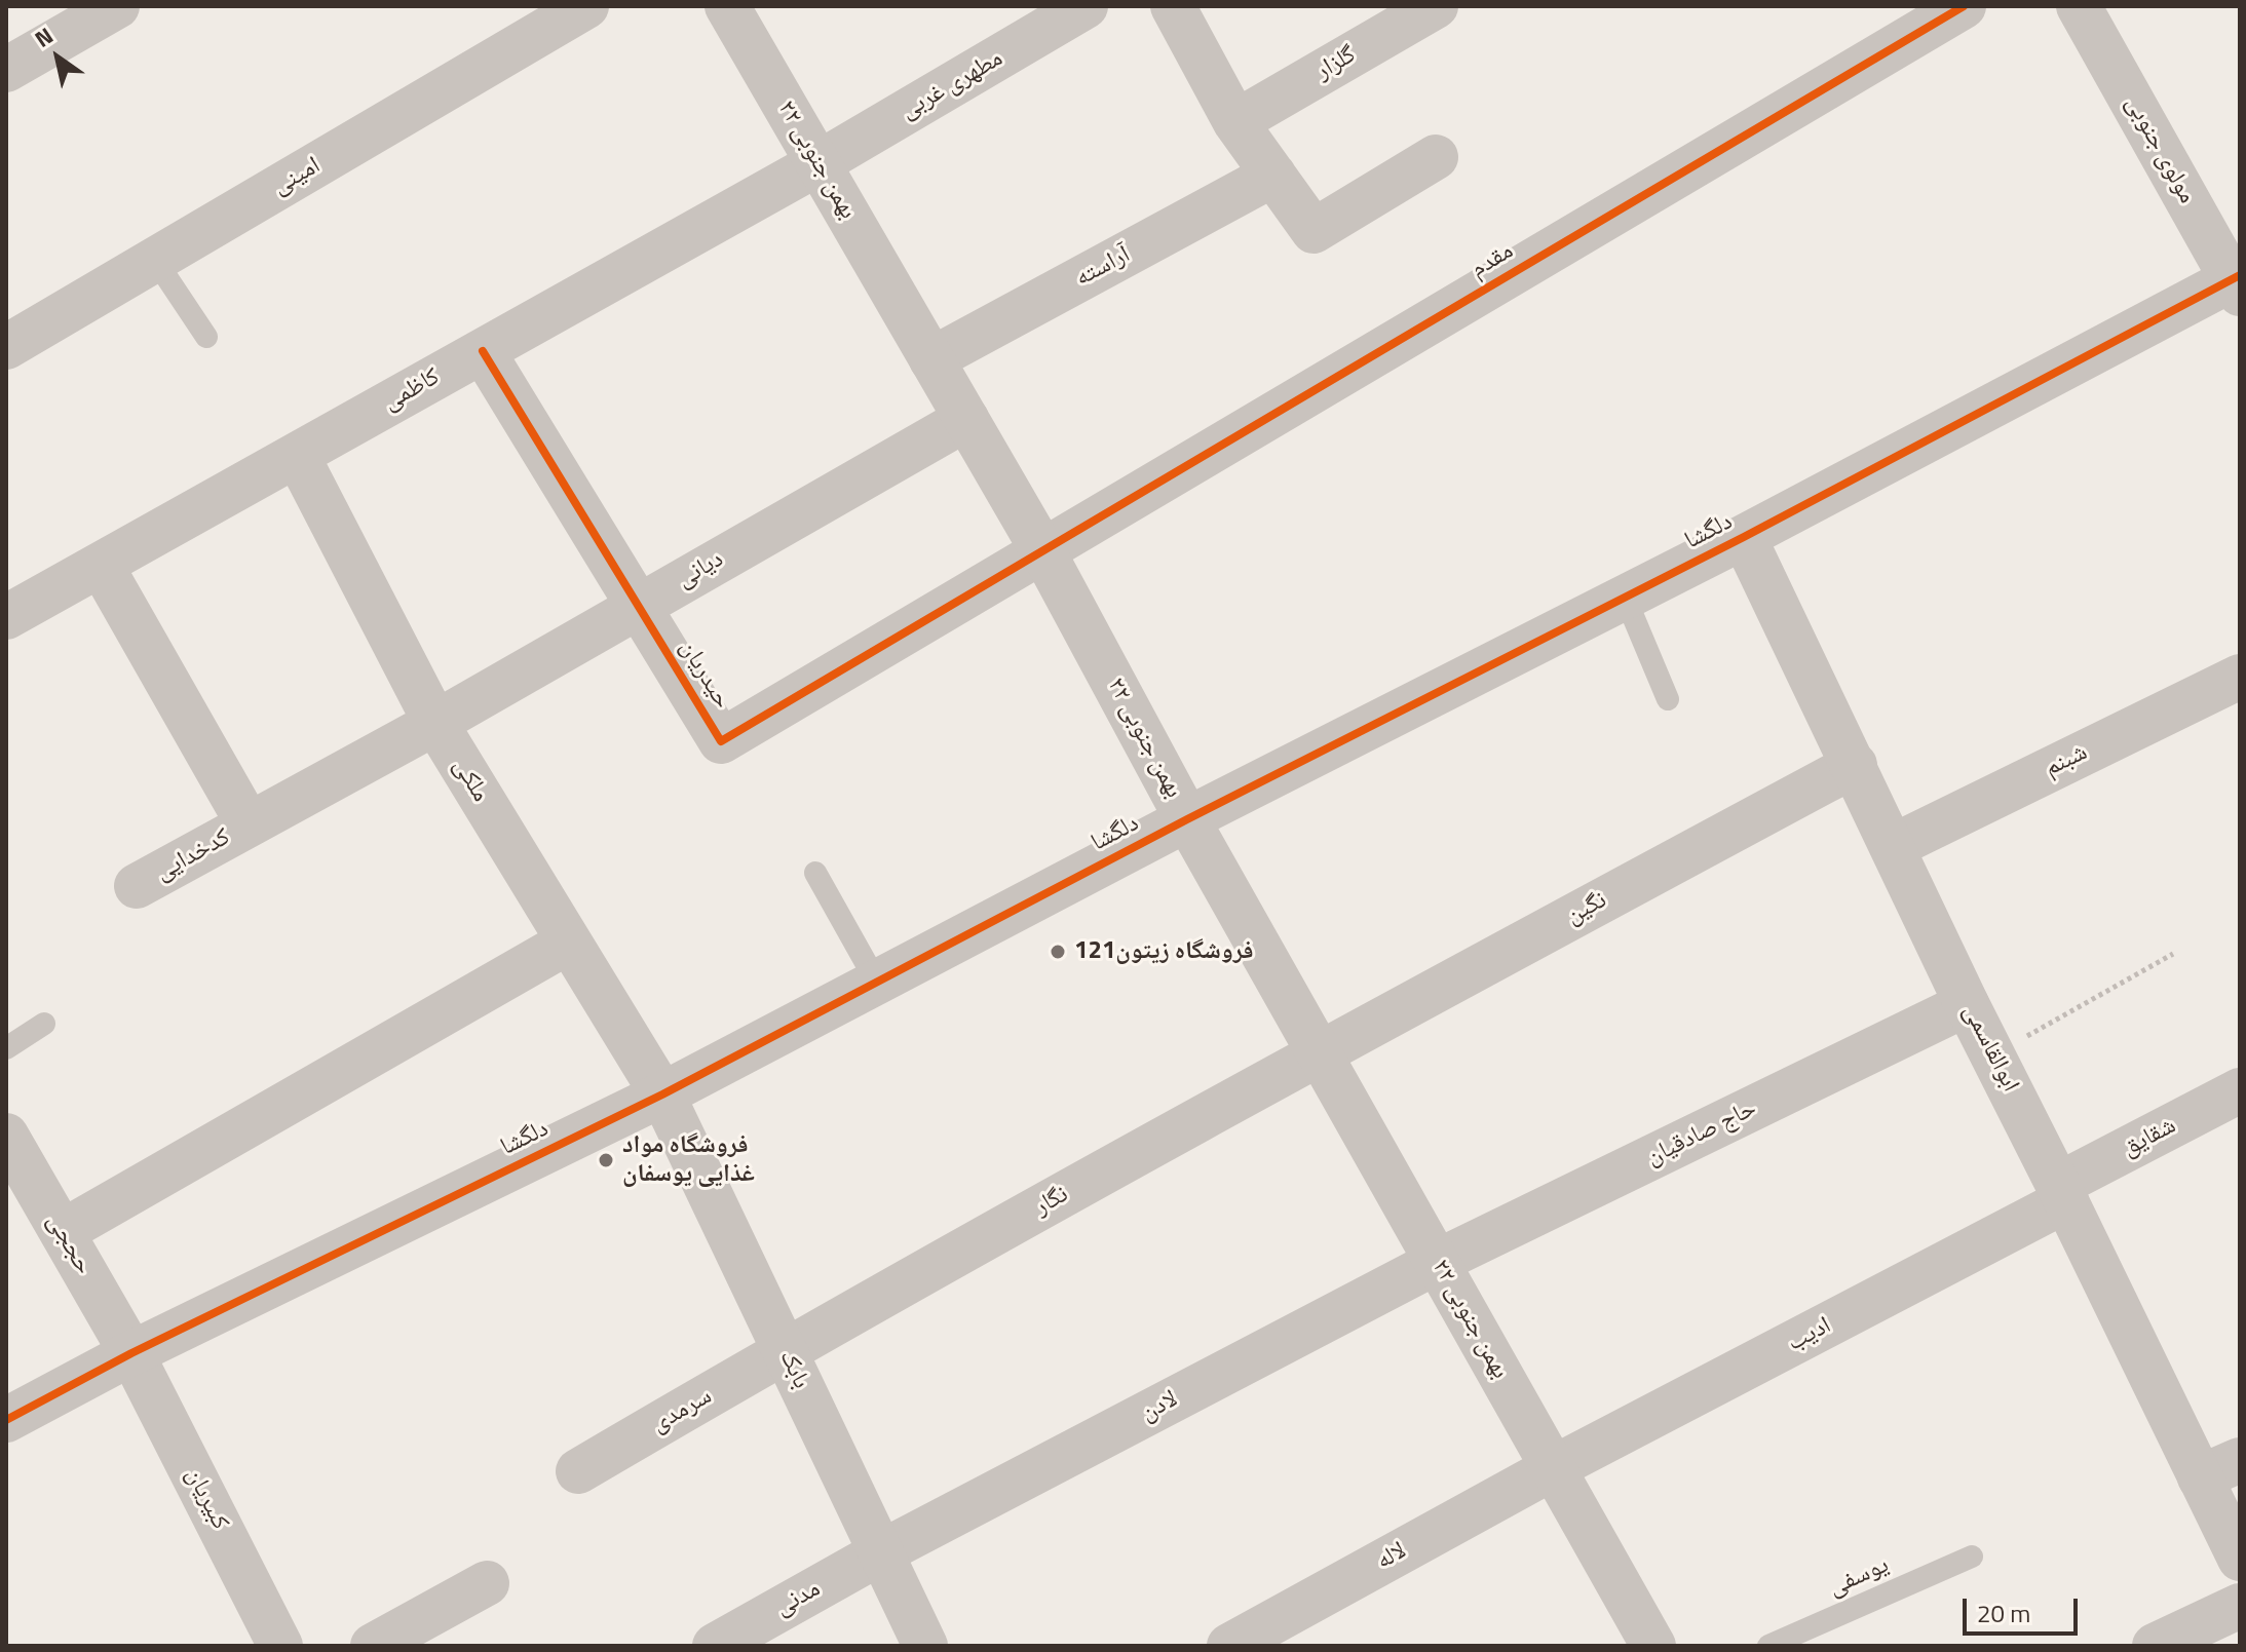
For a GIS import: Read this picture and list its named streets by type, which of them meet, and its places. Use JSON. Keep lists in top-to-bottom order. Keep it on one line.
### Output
{"streets":{"street":["گلزار","مطهری غربی","مولوی جنوبی","۲۲ بهمن جنوبی","امینی","مقدم","آراسته","کاظمی","دلگشا","دیانی","حیدریان","شبنم","ملکی","کدخدایی","نگین","ابوالقاسمی","حاج صادقیان","شقایق","نگار","حججی","ادیب","بابک","لادن","سرمدی","کبیریان","لاله","مدنی"],"lane":["یوسفی"]},"crossings":[["مطهری غربی","۲۲ بهمن جنوبی"],["مطهری غربی","کاظمی"],["مولوی جنوبی","دلگشا"],["۲۲ بهمن جنوبی","مقدم"],["۲۲ بهمن جنوبی","آراسته"],["۲۲ بهمن جنوبی","کاظمی"],["۲۲ بهمن جنوبی","دلگشا"],["۲۲ بهمن جنوبی","دیانی"],["۲۲ بهمن جنوبی","حیدریان"],["۲۲ بهمن جنوبی","نگین"],["۲۲ بهمن جنوبی","حاج صادقیان"],["۲۲ بهمن جنوبی","نگار"],["۲۲ بهمن جنوبی","ادیب"],["۲۲ بهمن جنوبی","لادن"],["۲۲ بهمن جنوبی","لاله"],["مقدم","حیدریان"],["کاظمی","حیدریان"],["کاظمی","ملکی"],["دلگشا","ملکی"],["دلگشا","ابوالقاسمی"],["دلگشا","حججی"],["دلگشا","بابک"],["دلگشا","کبیریان"],["دیانی","حیدریان"],["دیانی","ملکی"],["دیانی","کدخدایی"],["شبنم","ابوالقاسمی"],["ملکی","کدخدایی"],["ملکی","بابک"],["نگین","ابوالقاسمی"],["نگین","نگار"],["ابوالقاسمی","حاج صادقیان"],["ابوالقاسمی","شقایق"],["ابوالقاسمی","ادیب"],["حاج صادقیان","لادن"],["شقایق","ادیب"],["نگار","بابک"],["نگار","سرمدی"],["حججی","کبیریان"],["ادیب","لاله"],["بابک","لادن"],["بابک","سرمدی"],["بابک","مدنی"],["لادن","مدنی"]],"places":["فروشگاه زیتون121","فروشگاه مواد غذایی یوسفان"],"scale_bar":"20 m","north":"top left"}
